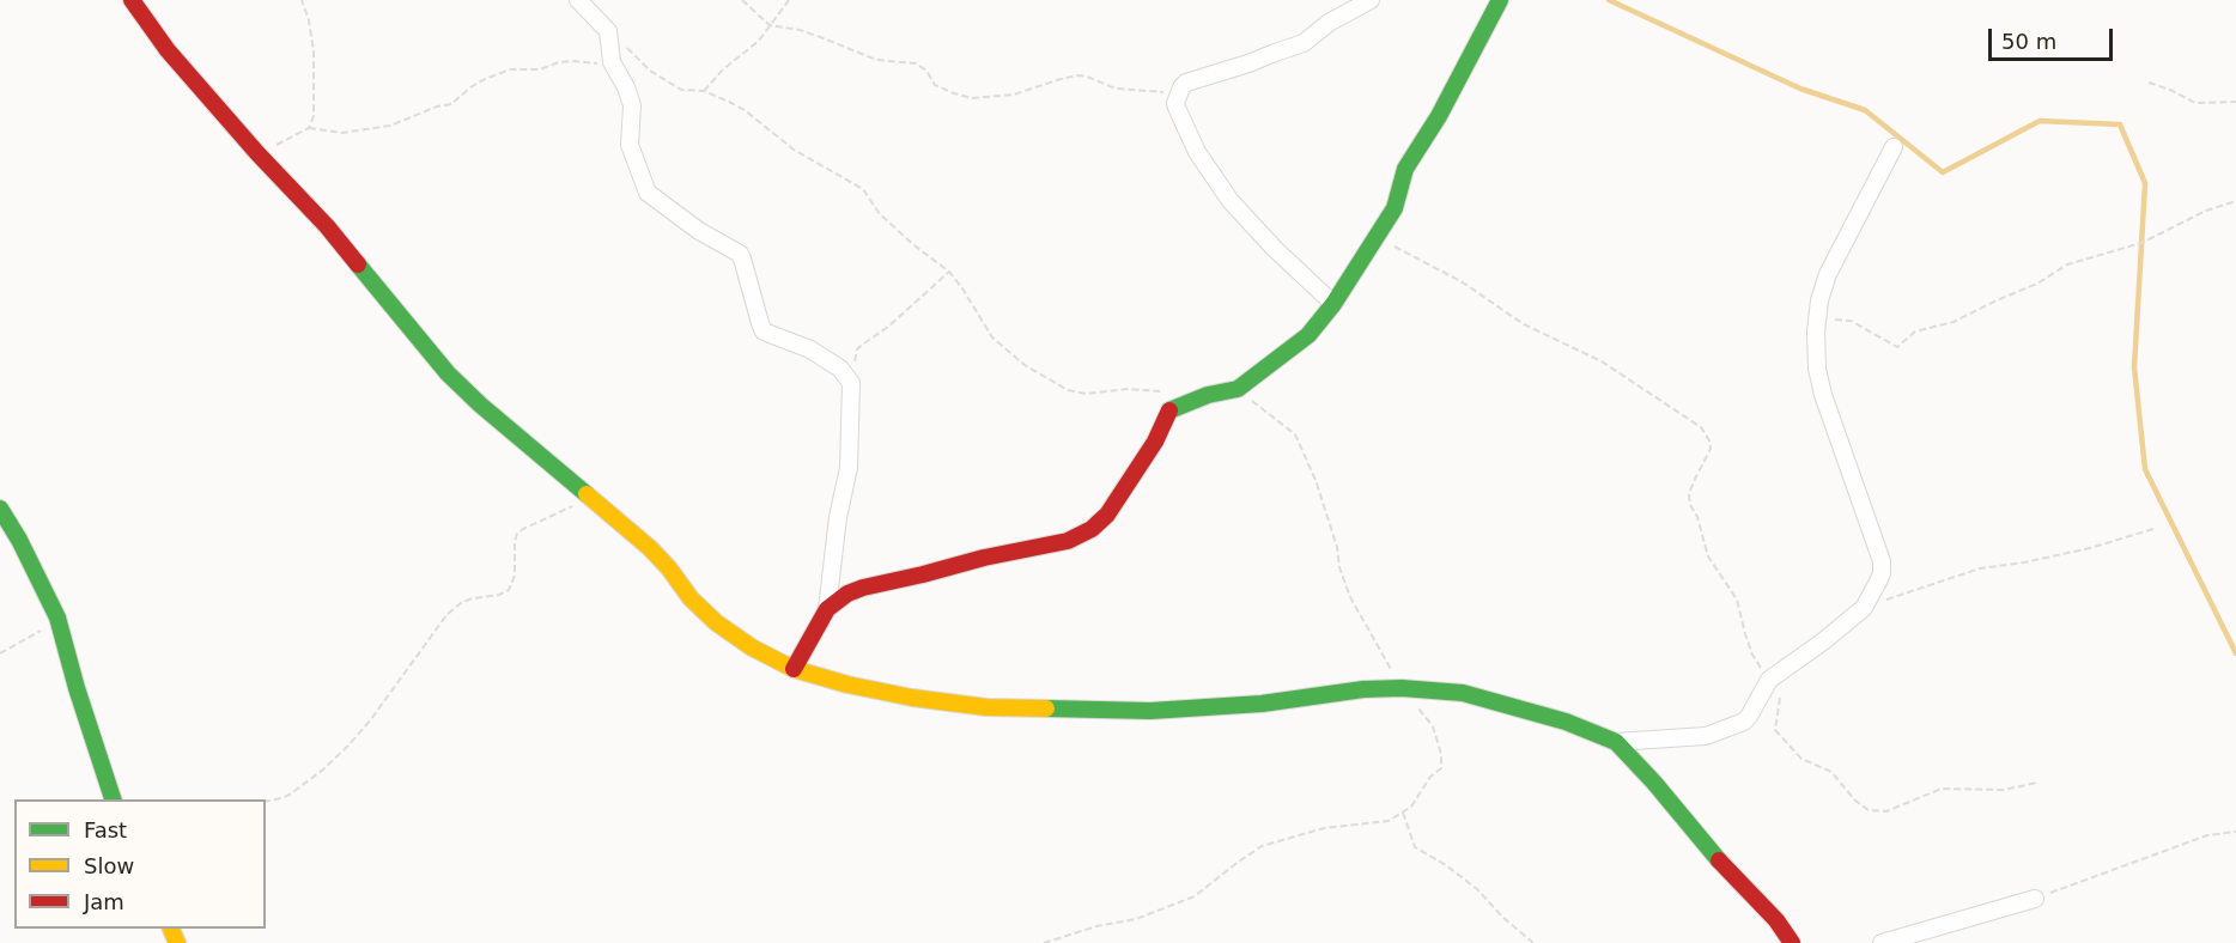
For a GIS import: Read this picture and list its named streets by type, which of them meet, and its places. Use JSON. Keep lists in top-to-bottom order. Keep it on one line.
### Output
{"legend":["Fast","Slow","Jam"],"scale_bar":"50 m"}
